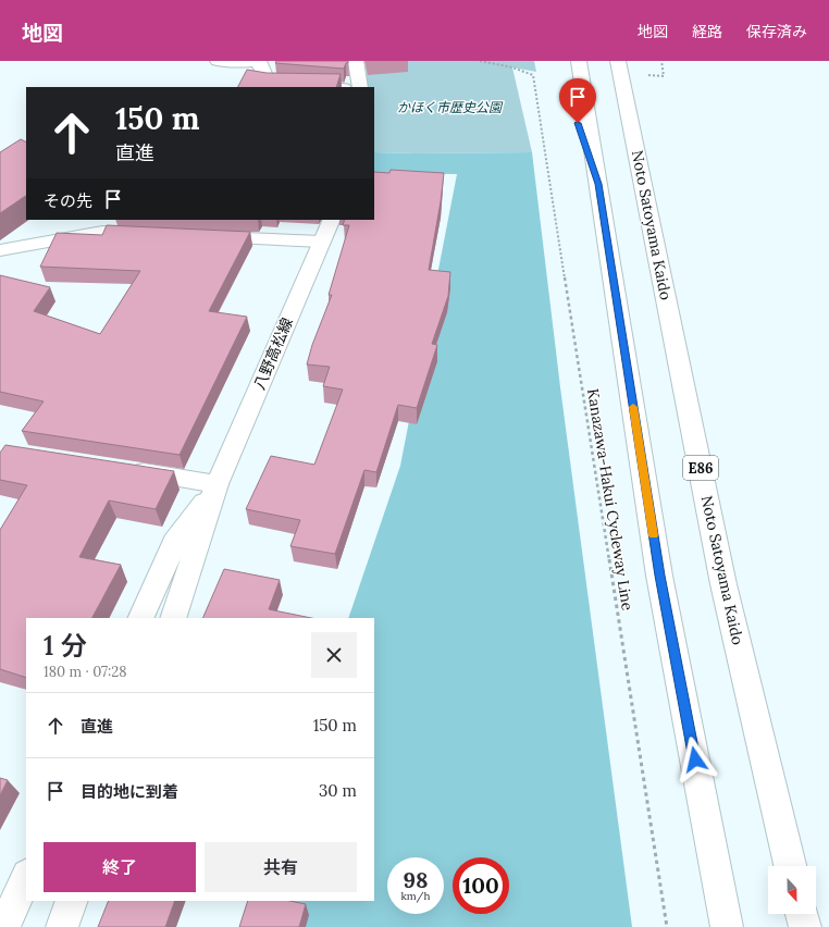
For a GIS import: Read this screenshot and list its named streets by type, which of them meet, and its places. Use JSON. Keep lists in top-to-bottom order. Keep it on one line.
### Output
{"streets":{"main road":["Noto Satoyama Kaido","八野高松線","E86"],"path":["Kanazawa-Hakui Cycleway Line"]},"parks":["かほく市歴史公園"],"north":"bottom","page":{"header":"地図","nav":["地図","経路","保存済み"],"turn":["150 m","直進"],"then":"その先","heading":["1 分","180 m · 07:28"],"list":[{"name":"直進","value":"150 m"},{"name":"目的地に到着","value":"30 m"}],"buttons":["終了","共有"],"speed":"98 km/h","limit":"100"}}
